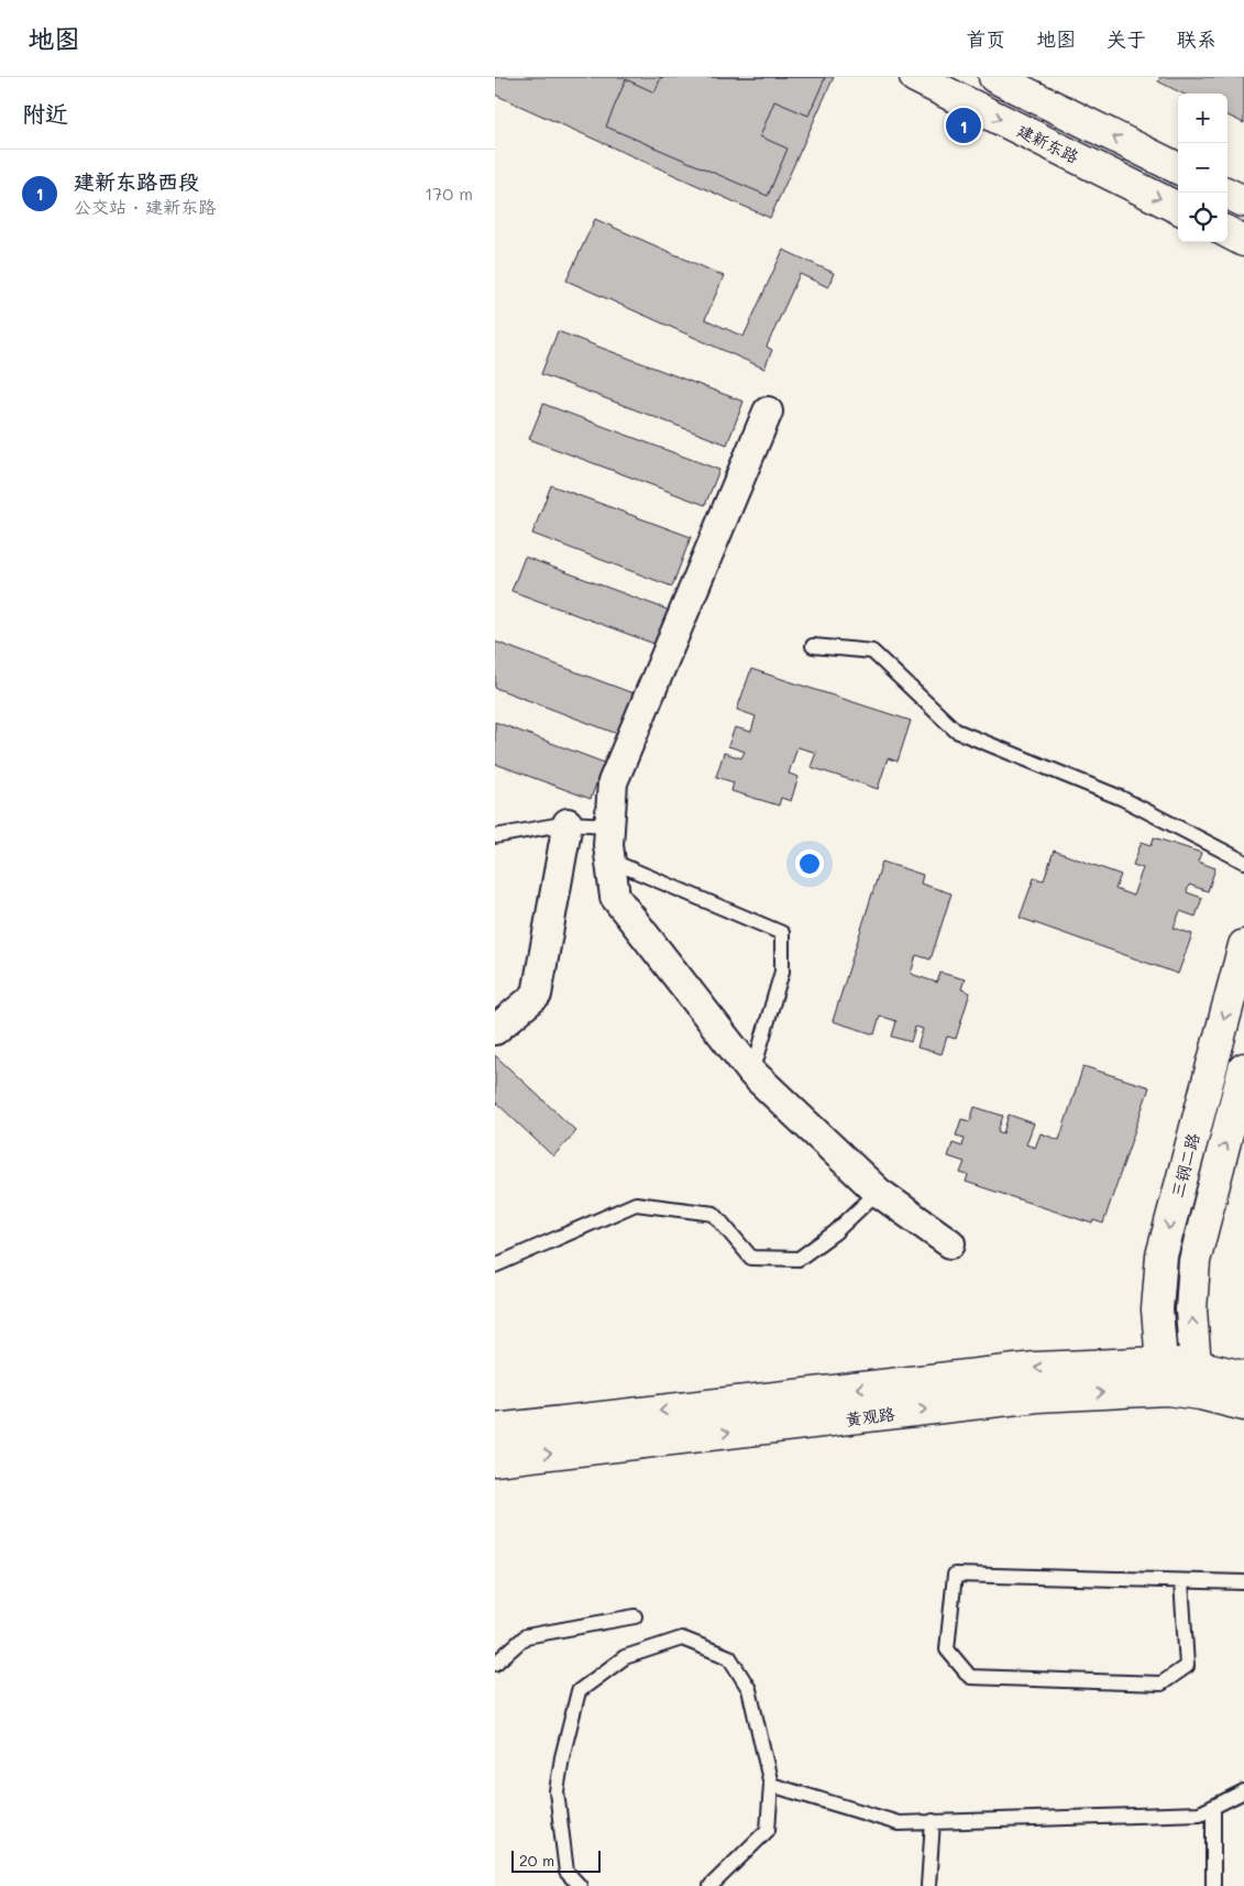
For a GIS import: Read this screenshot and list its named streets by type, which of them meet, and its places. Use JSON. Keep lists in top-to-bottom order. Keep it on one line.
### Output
{"streets":{"main road":["建新东路","三钢二路","黄观路"]},"crossings":[["三钢二路","黄观路"]],"scale_bar":"20 m","page":{"header":"地图","nav":["首页","地图","关于","联系"],"heading":"附近","map_buttons":["+","−"],"pins":"1","list":[{"mark":"1","name":"建新东路西段","note":"公交站 · 建新东路","value":"170 m"}],"scale":"20 m"}}
